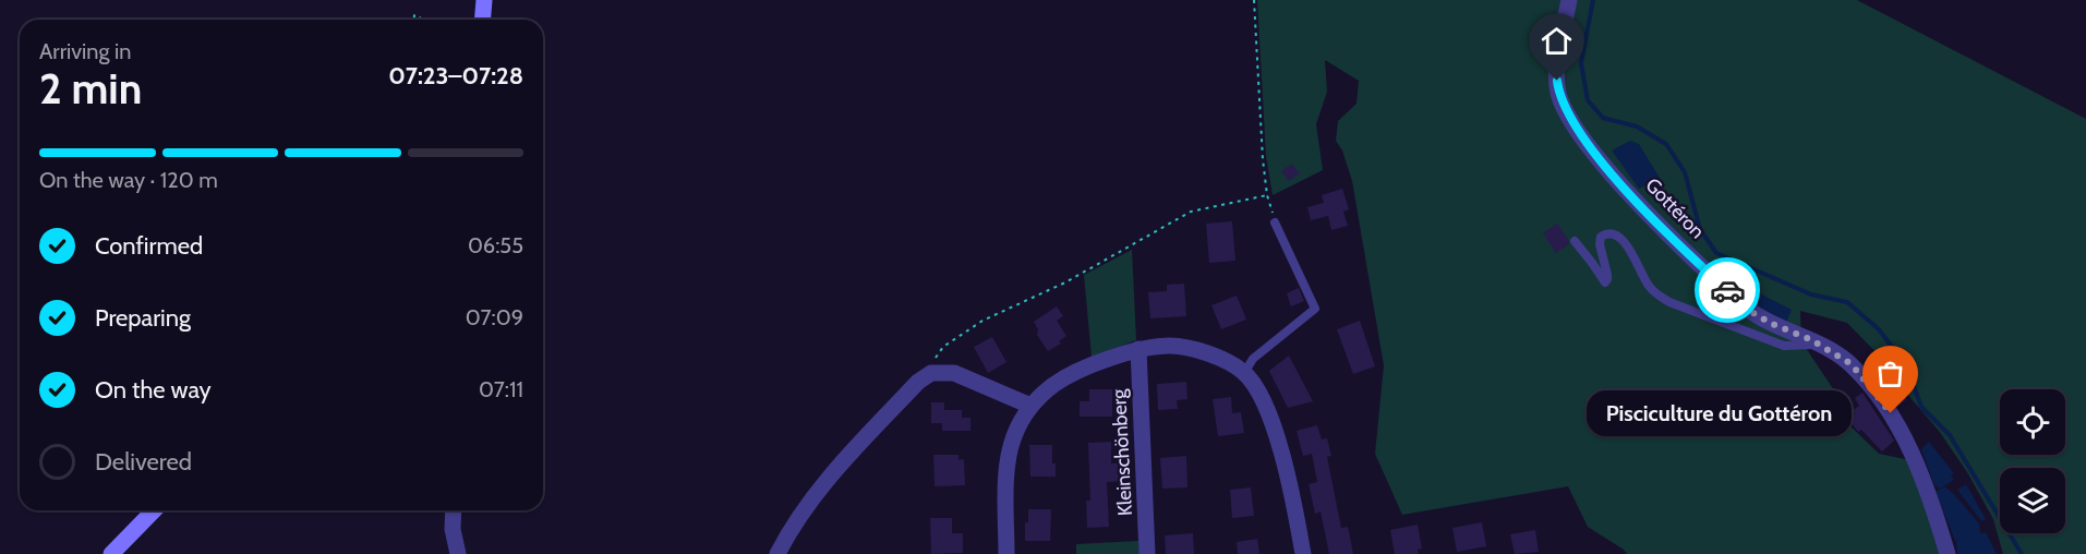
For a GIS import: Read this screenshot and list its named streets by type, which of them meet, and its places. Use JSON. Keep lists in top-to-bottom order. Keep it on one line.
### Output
{"streets":{"street":["Gottéron","Kleinschönberg"]},"places":["Pisciculture du Gottéron"],"page":{"heading":["2 min","Arriving in","07:23–07:28"],"bar":"On the way · 120 m","list":[["Confirmed","06:55"],["Preparing","07:09"],["On the way","07:11"],"Delivered"],"bubble":"Pisciculture du Gottéron"}}
